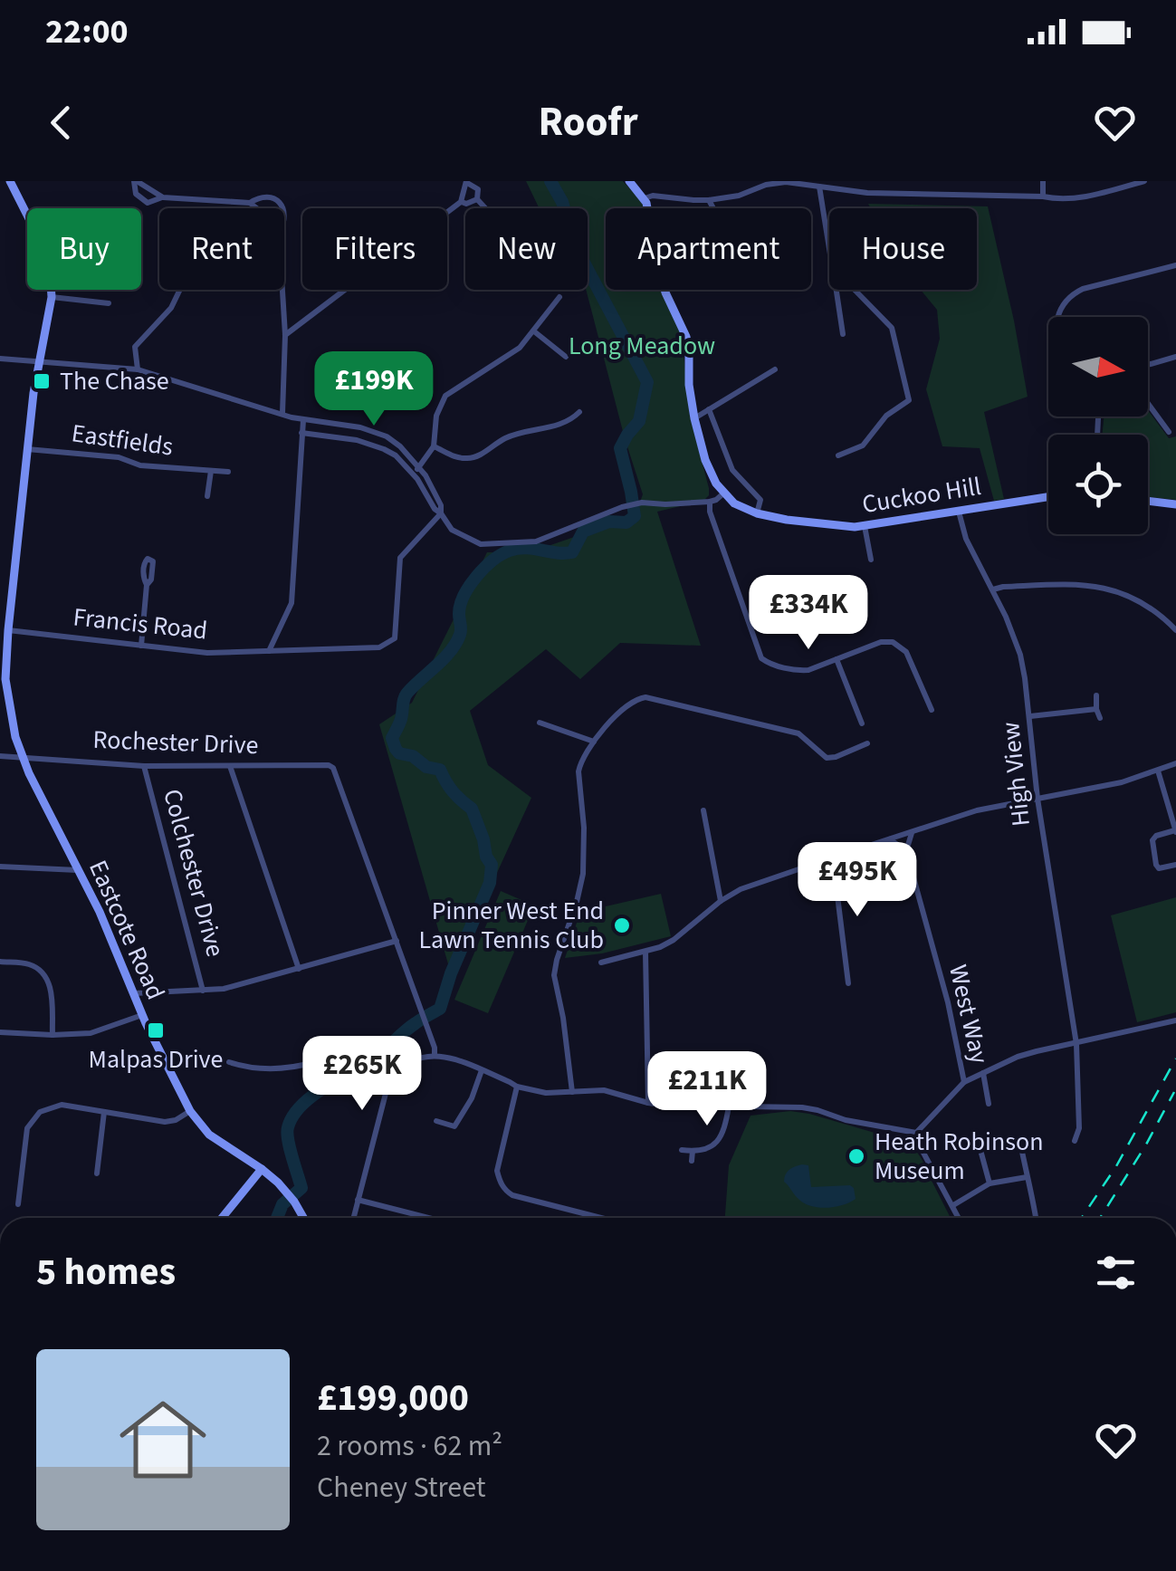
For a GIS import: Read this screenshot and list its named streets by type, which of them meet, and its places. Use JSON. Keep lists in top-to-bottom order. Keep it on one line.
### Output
{"streets":{"street":["Eastfields","Cuckoo Hill","Francis Road","Rochester Drive","High View","Colchester Drive","Eastcote Road","West Way"]},"crossings":[["Eastfields","Eastcote Road"],["Cuckoo Hill","High View"],["Francis Road","Eastcote Road"],["Rochester Drive","Colchester Drive"],["Rochester Drive","Eastcote Road"]],"parks":["Long Meadow"],"places":{"transit":["The Chase","Malpas Drive"],"other":["Pinner West End Lawn Tennis Club","Heath Robinson Museum"]},"north":"right","page":{"status":"22:00","header":"Roofr","chip":["Buy","Rent","Filters","New","Apartment","House"],"price":["£199K","£334K","£495K","£265K","£211K"],"heading":"5 homes","list":[{"name":"£199,000","note":"2 rooms · 62 m² · Cheney Street"}]}}
